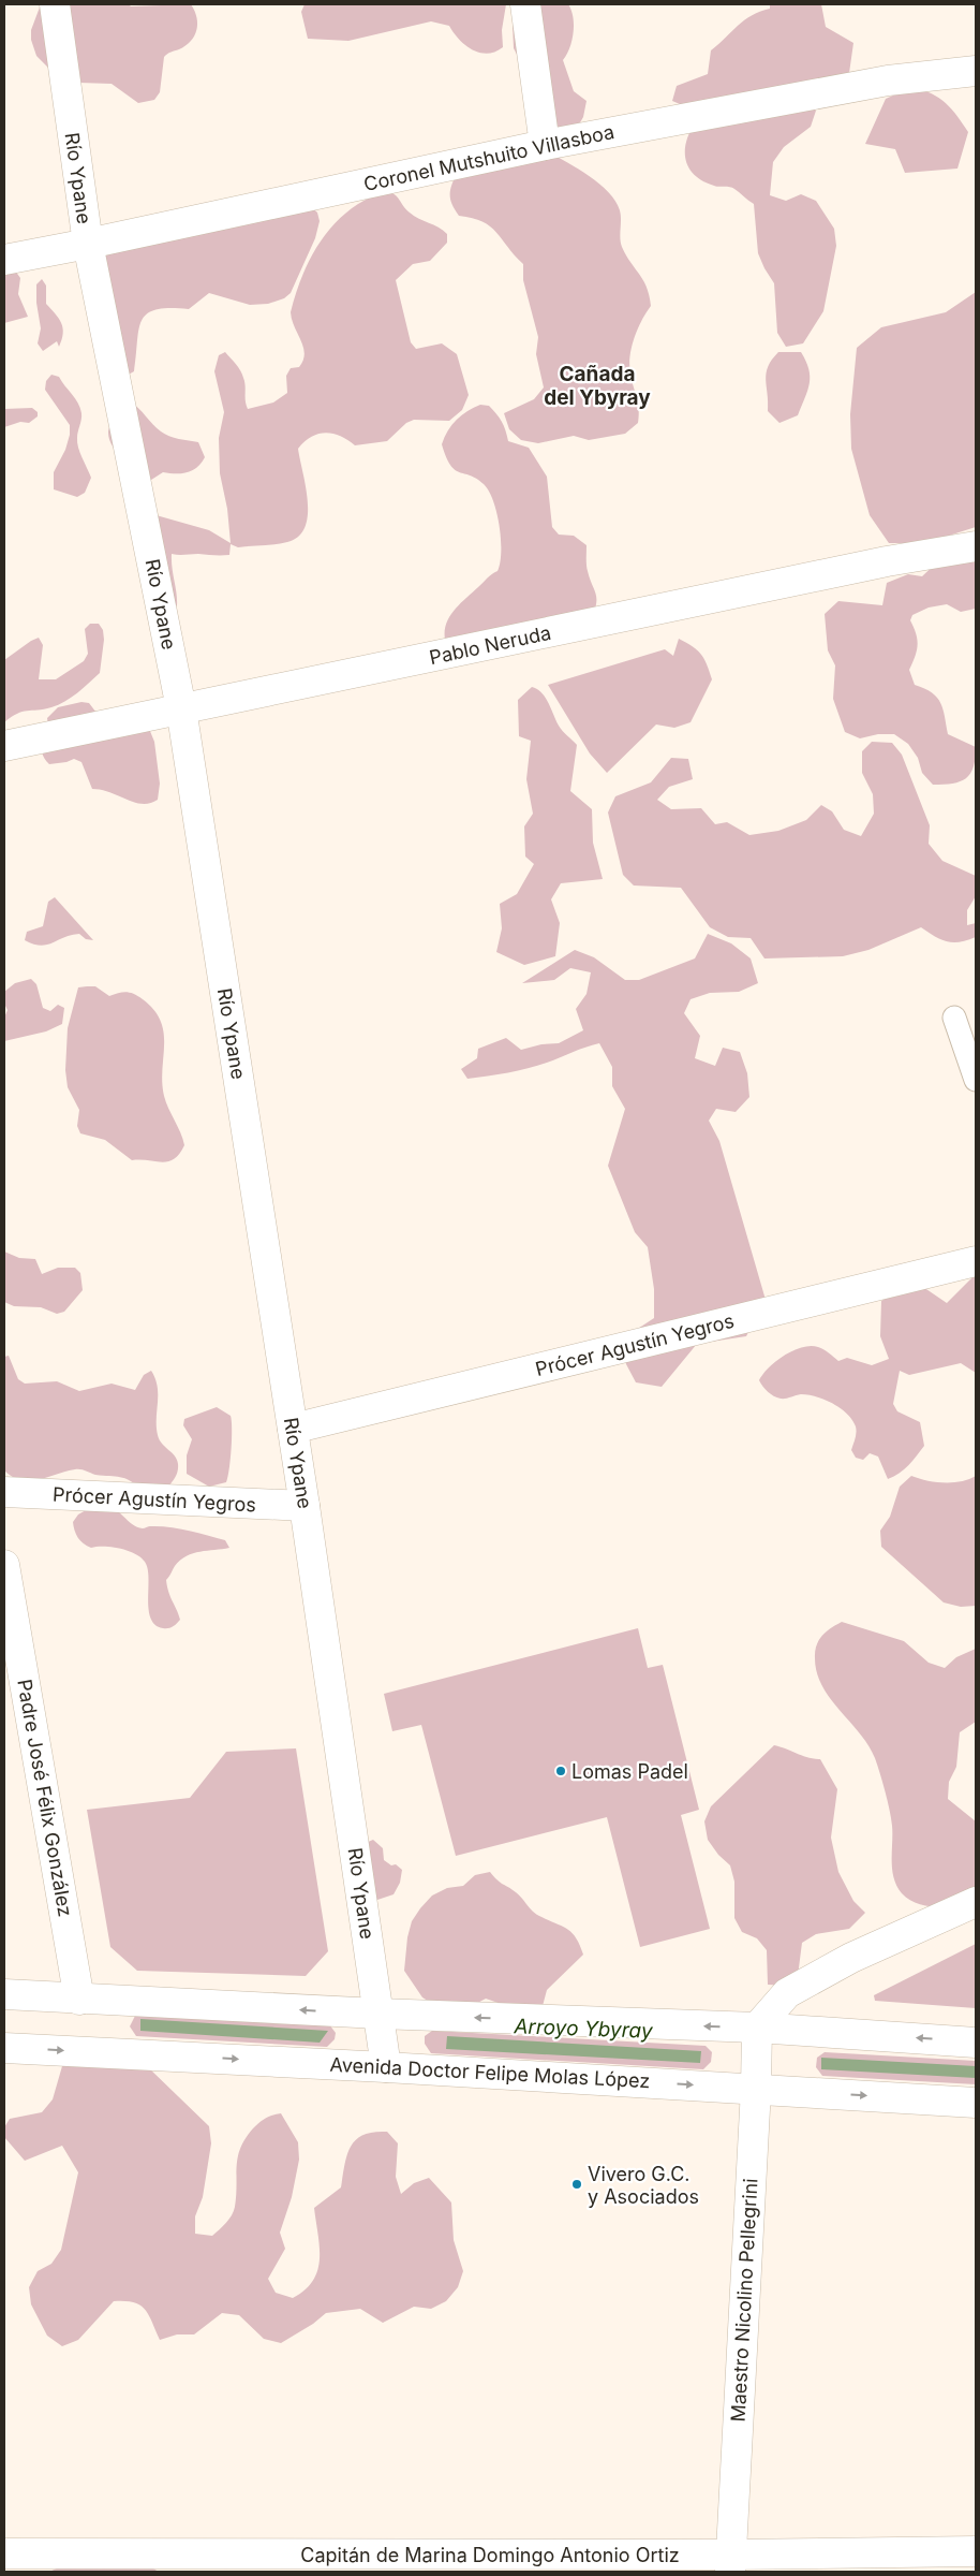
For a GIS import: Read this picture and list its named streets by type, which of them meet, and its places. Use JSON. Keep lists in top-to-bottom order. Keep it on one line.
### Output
{"streets":{"street":["Coronel Mutshuito Villasboa","Río Ypane","Pablo Neruda","Prócer Agustín Yegros","Padre José Félix González","Avenida Doctor Felipe Molas López","Maestro Nicolino Pellegrini","Capitán de Marina Domingo Antonio Ortiz"]},"crossings":[["Coronel Mutshuito Villasboa","Río Ypane"],["Río Ypane","Pablo Neruda"],["Río Ypane","Prócer Agustín Yegros"],["Río Ypane","Avenida Doctor Felipe Molas López"],["Avenida Doctor Felipe Molas López","Maestro Nicolino Pellegrini"],["Maestro Nicolino Pellegrini","Capitán de Marina Domingo Antonio Ortiz"]],"districts":["Cañada del Ybyray"],"water":["Arroyo Ybyray"],"places":["Lomas Padel","Vivero G.C. y Asociados"]}
